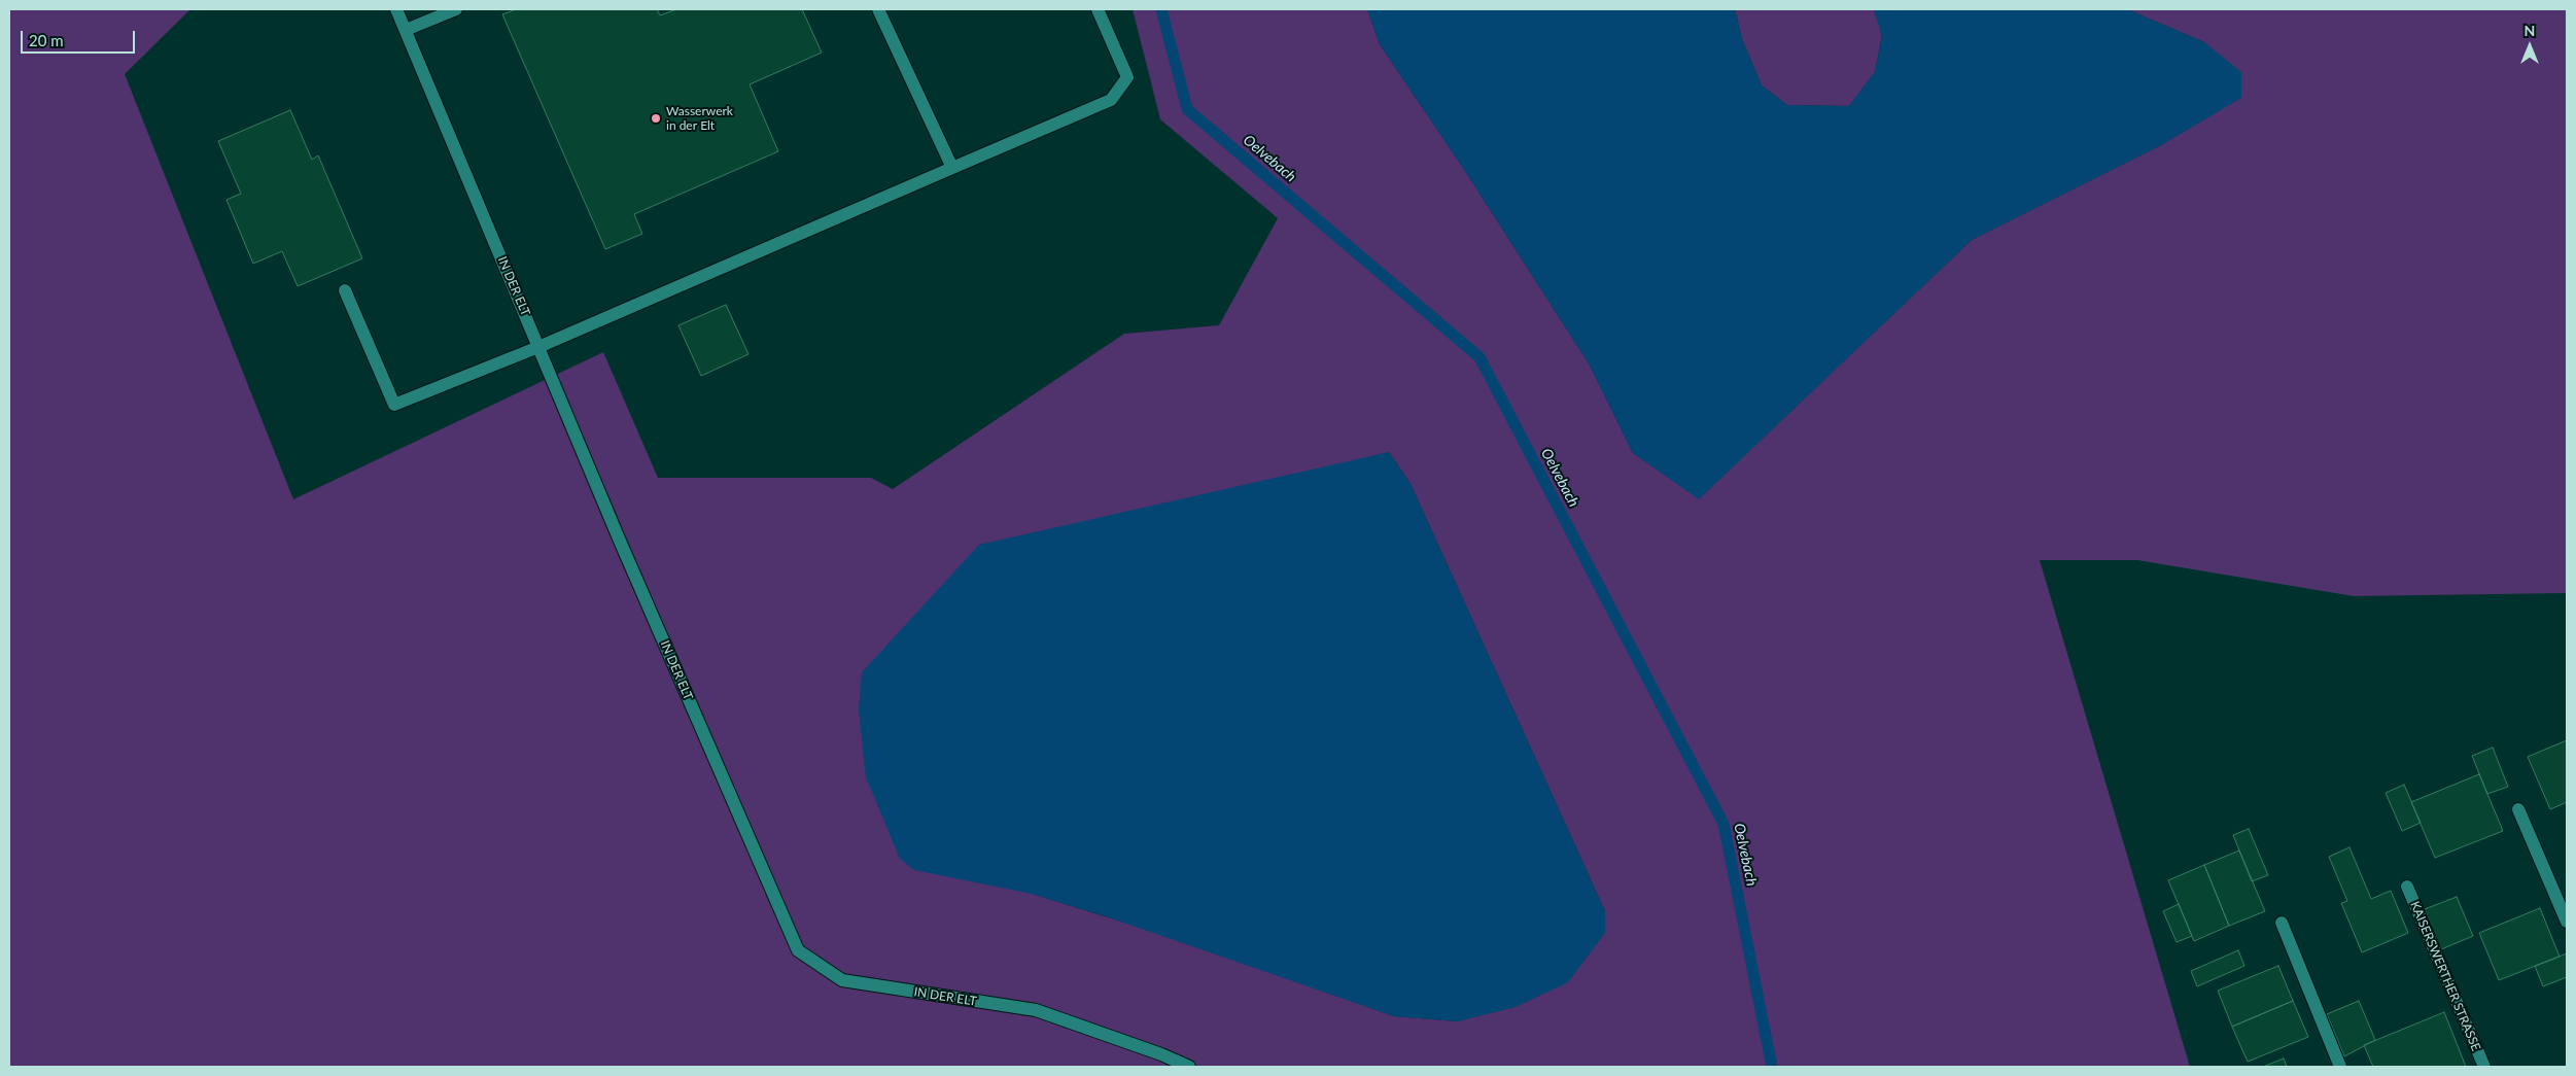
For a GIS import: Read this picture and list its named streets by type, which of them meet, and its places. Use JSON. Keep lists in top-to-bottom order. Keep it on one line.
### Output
{"streets":{"street":["IN DER ELT","KAISERSWERTHER STRASSE"]},"water":["Oelvebach"],"places":["Wasserwerk in der Elt"],"scale_bar":"20 m","north":"top"}
